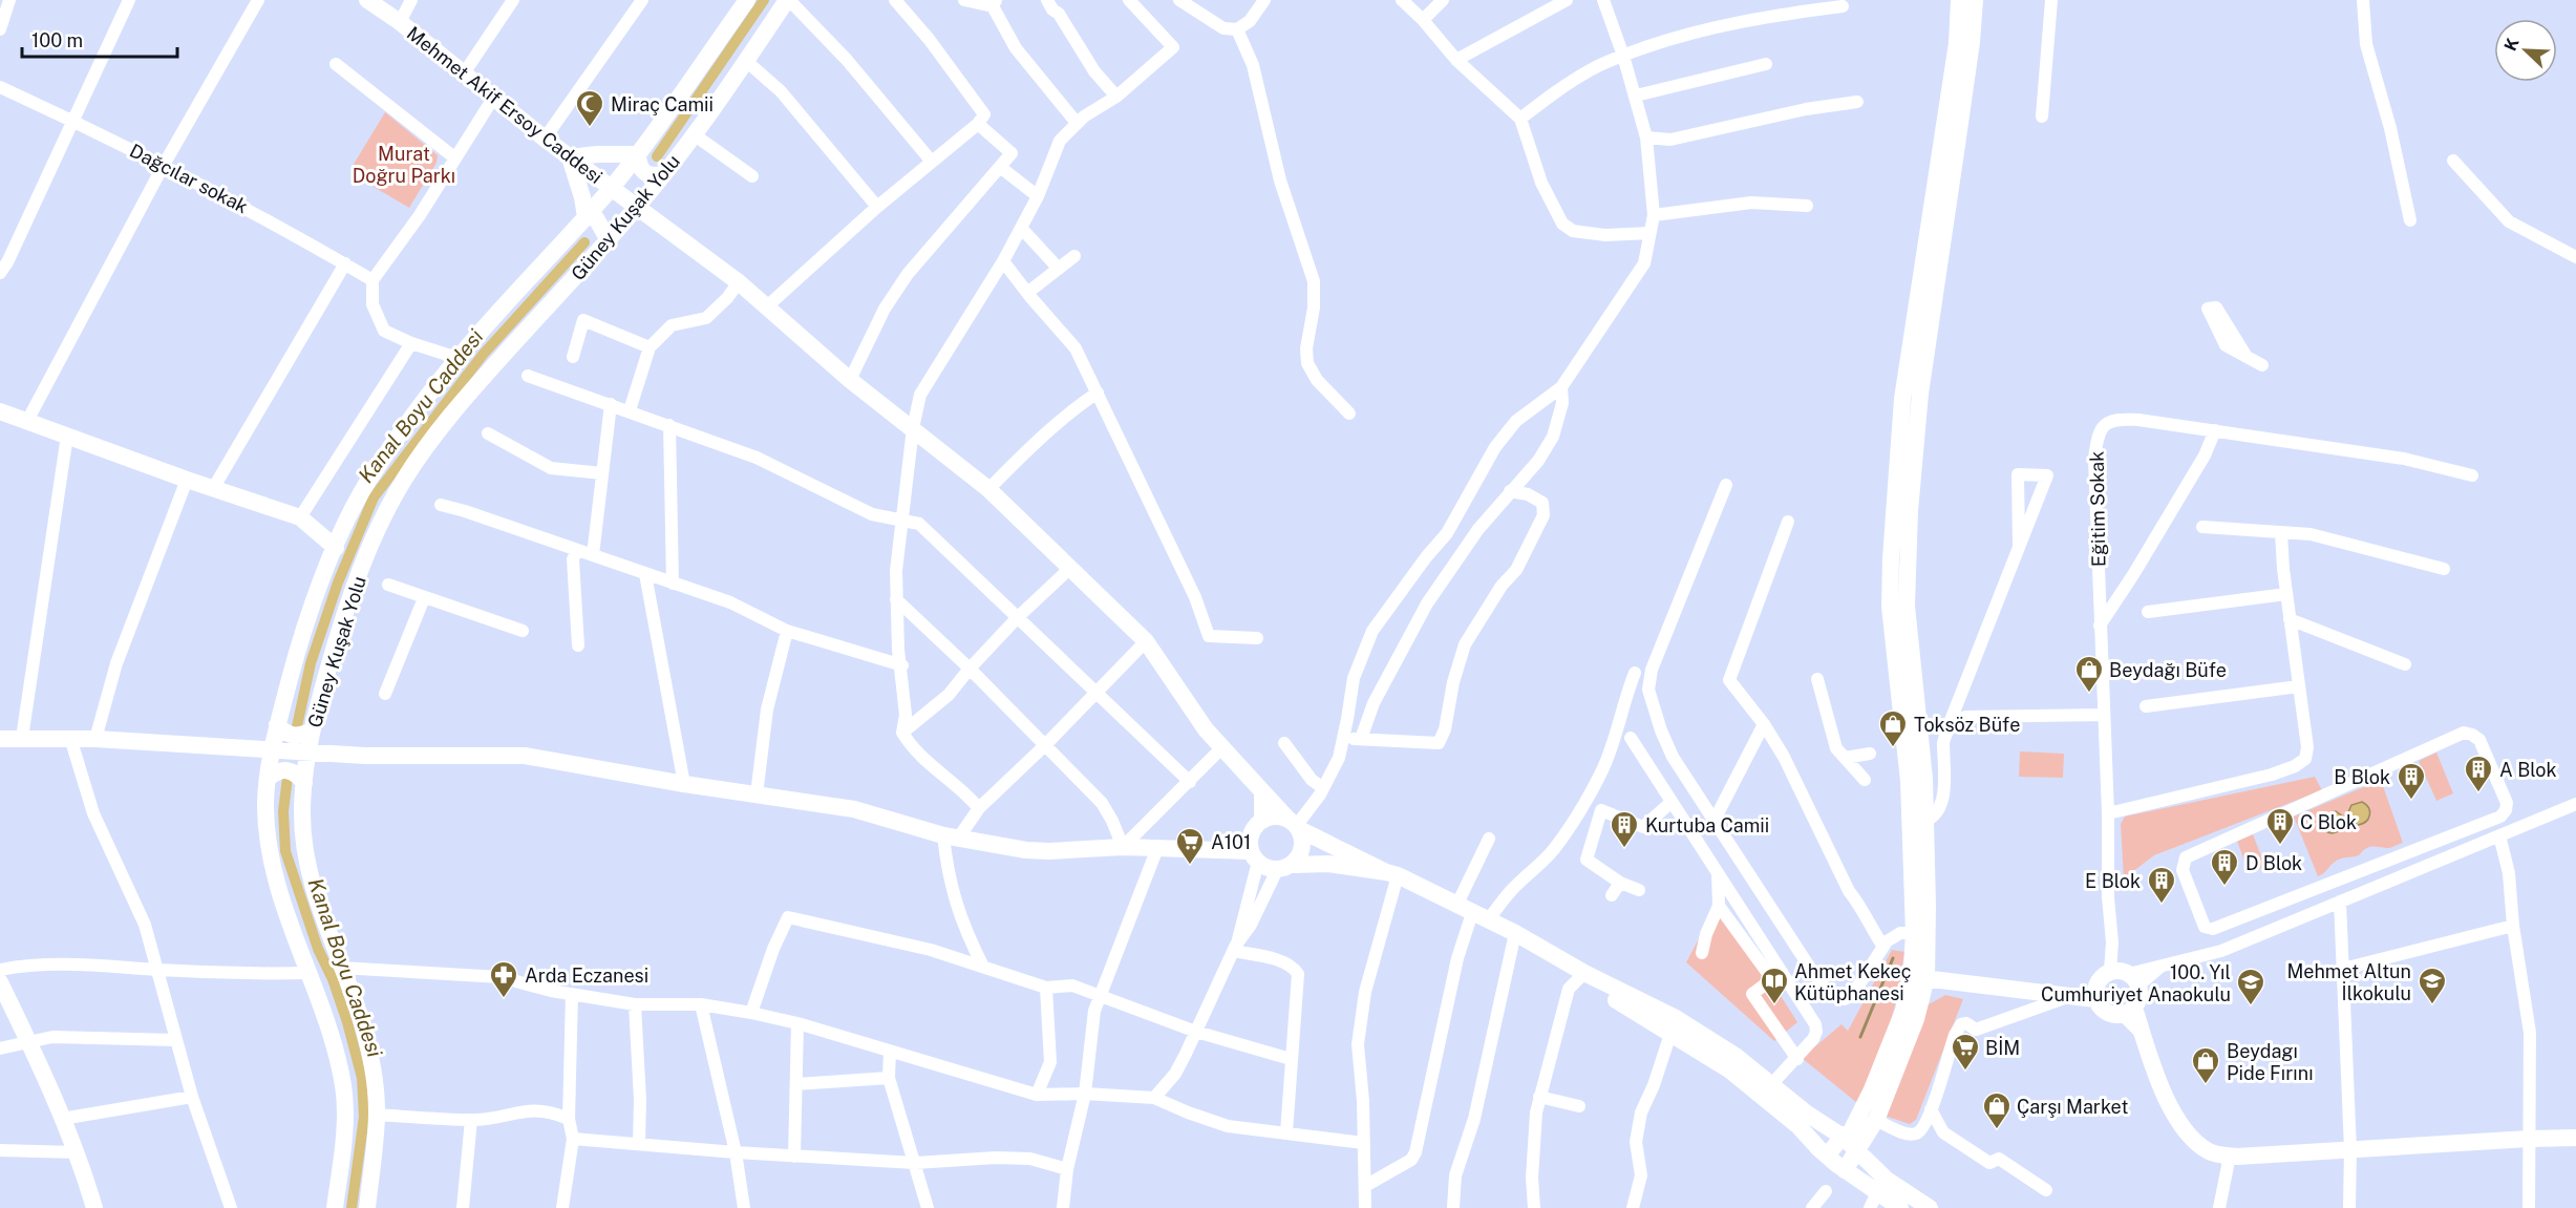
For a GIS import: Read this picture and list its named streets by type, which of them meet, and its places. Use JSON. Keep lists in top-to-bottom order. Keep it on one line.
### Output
{"streets":{"main road":["Mehmet Akif Ersoy Caddesi","Güney Kuşak Yolu"],"street":["Dağcılar sokak","Eğitim Sokak"]},"crossings":[["Mehmet Akif Ersoy Caddesi","Güney Kuşak Yolu"]],"water":["Kanal Boyu Caddesi"],"parks":["Murat Doğru Parkı"],"places":{"mosque":["Miraç Camii"],"shop":["Beydağı Büfe","Toksöz Büfe","Beydagı Pide Fırını","Çarşı Market"],"building":["A Blok","B Blok","C Blok","Kurtuba Camii","D Blok","E Blok"],"supermarket":["A101","BİM"],"pharmacy":["Arda Eczanesi"],"library":["Ahmet Kekeç Kütüphanesi"],"school or university":["Mehmet Altun İlkokulu","100. Yıl Cumhuriyet Anaokulu"]},"scale_bar":"100 m","north":"top left"}
